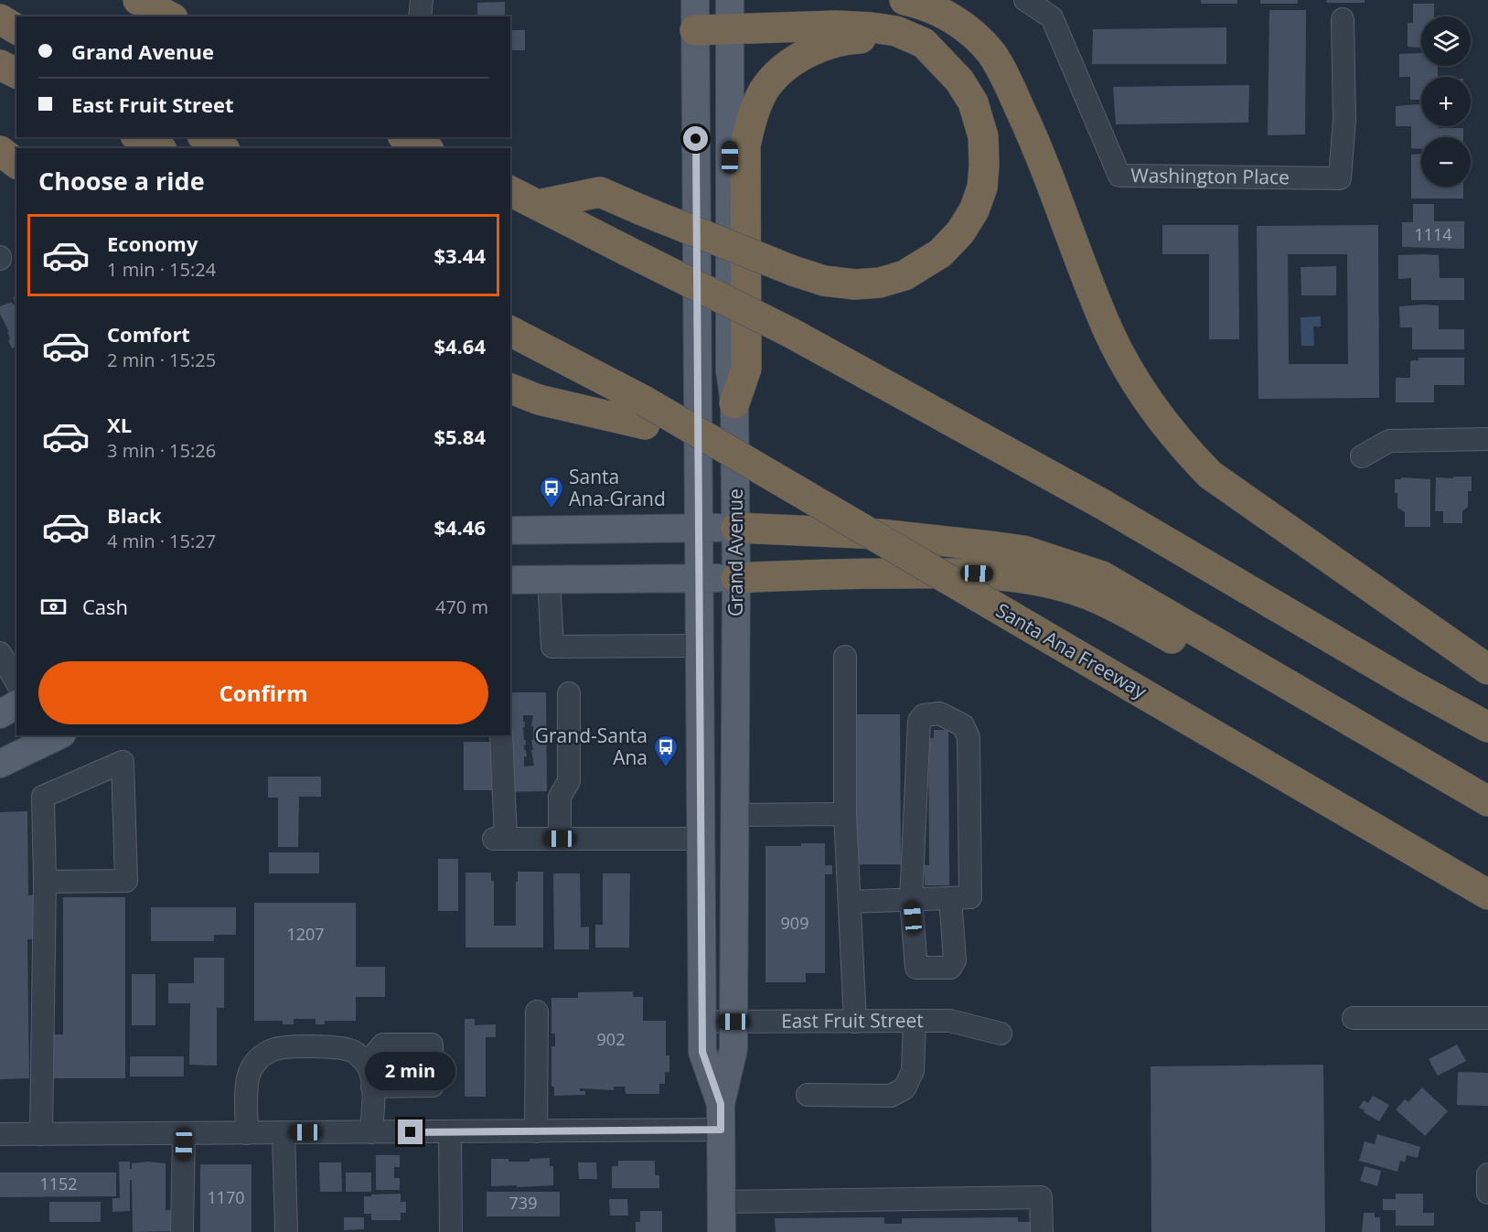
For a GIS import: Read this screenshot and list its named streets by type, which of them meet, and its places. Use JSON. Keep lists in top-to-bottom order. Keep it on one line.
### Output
{"streets":{"highway":["Santa Ana Freeway"],"main road":["Grand Avenue"],"street":["Washington Place","East Fruit Street"]},"crossings":[["Grand Avenue","East Fruit Street"]],"places":{"bus stop":["Santa Ana-Grand","Grand-Santa Ana"]},"house_numbers":["1114","909","1207","902","1152","1170","739"],"page":{"map_buttons":["+","−"],"banner":["Grand Avenue","East Fruit Street"],"heading":"Choose a ride","list":[{"name":"Economy","note":"1 min · 15:24","value":"$3.44"},{"name":"Comfort","note":"2 min · 15:25","value":"$4.64"},{"name":"XL","note":"3 min · 15:26","value":"$5.84"},{"name":"Black","note":"4 min · 15:27","value":"$4.46"}],"pay":["Cash","470 m"],"buttons":"Confirm","bubble":"2 min"}}
